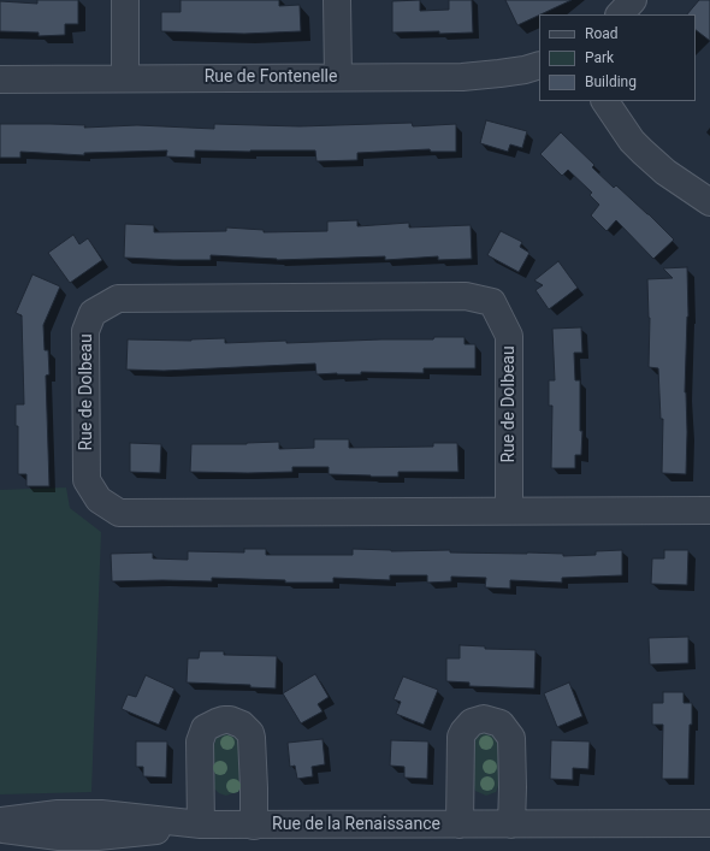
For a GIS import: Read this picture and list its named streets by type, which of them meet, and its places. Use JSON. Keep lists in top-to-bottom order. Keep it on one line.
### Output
{"streets":{"street":["Rue de Fontenelle","Rue de Dolbeau","Rue de la Renaissance"]},"legend":["Road","Park","Building"]}
